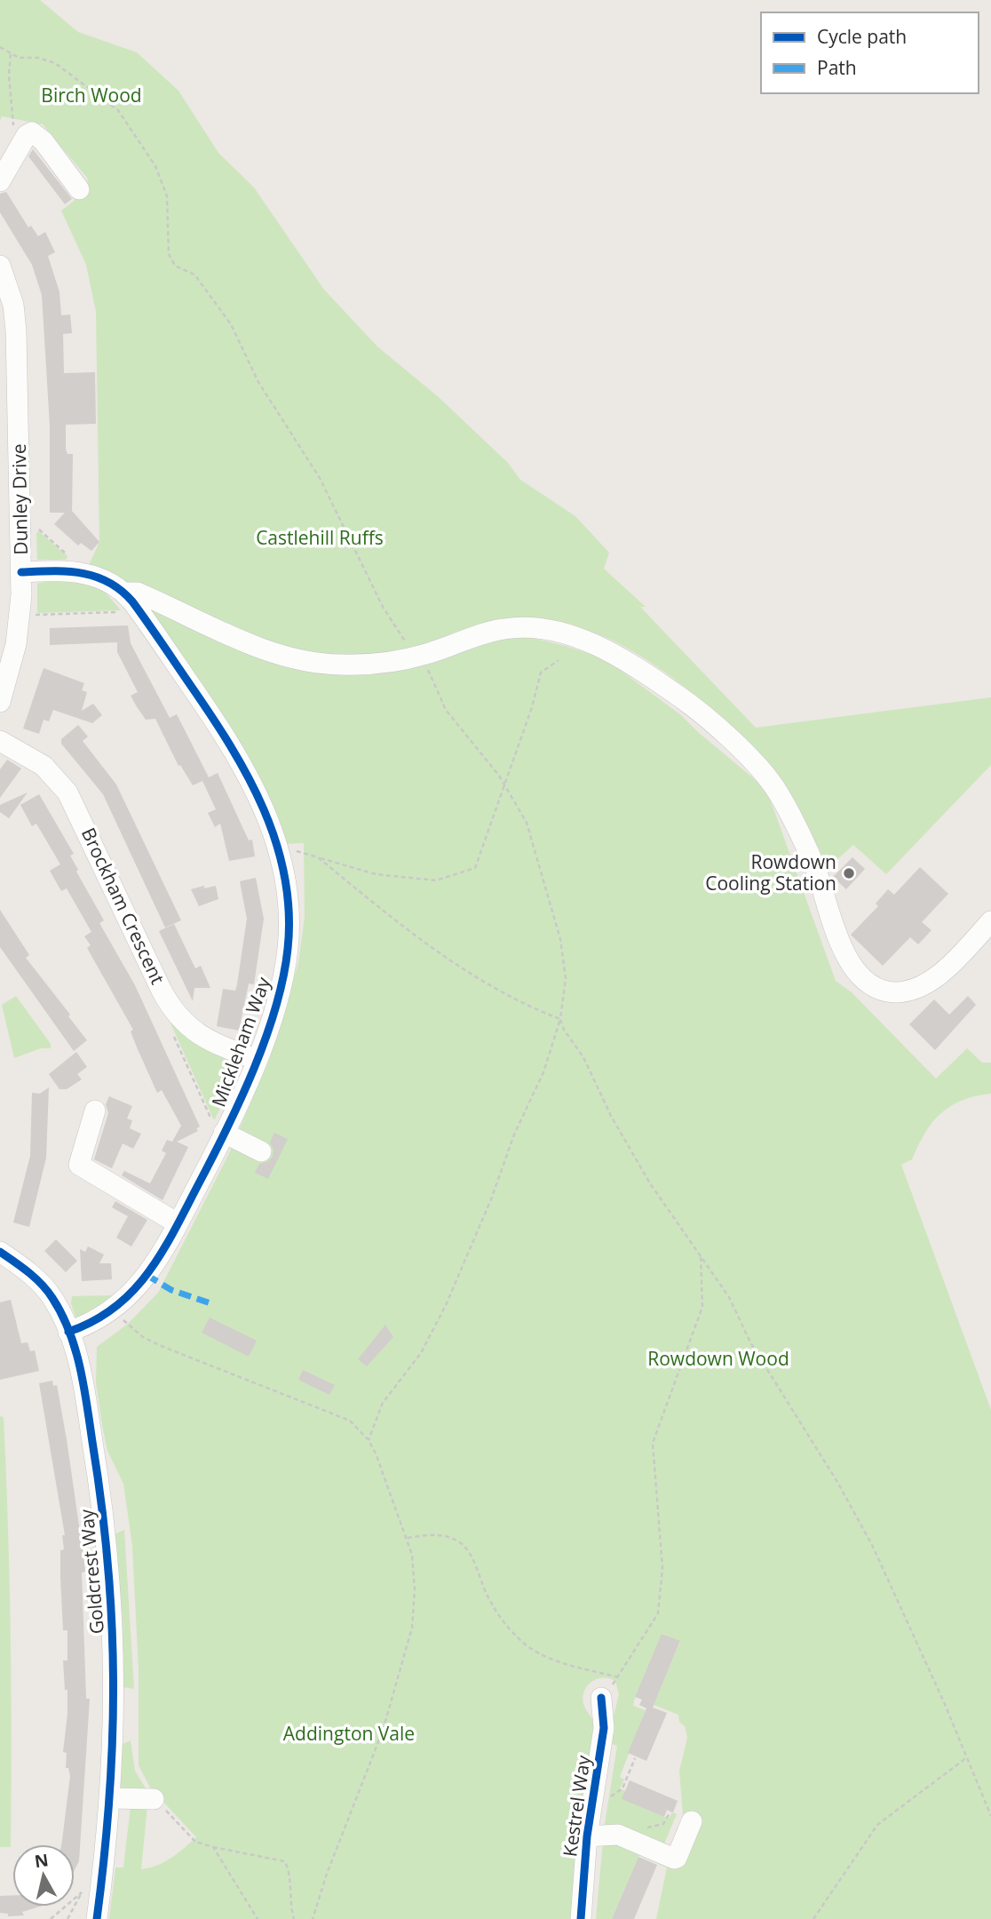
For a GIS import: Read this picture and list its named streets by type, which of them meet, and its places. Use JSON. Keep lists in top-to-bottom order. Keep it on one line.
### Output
{"streets":{"street":["Dunley Drive","Brockham Crescent","Mickleham Way","Goldcrest Way","Kestrel Way"]},"crossings":[["Dunley Drive","Mickleham Way"],["Brockham Crescent","Mickleham Way"],["Mickleham Way","Goldcrest Way"]],"parks":["Birch Wood","Castlehill Ruffs","Rowdown Wood","Addington Vale"],"places":["Rowdown Cooling Station"],"legend":["Cycle path","Path"],"north":"top"}
